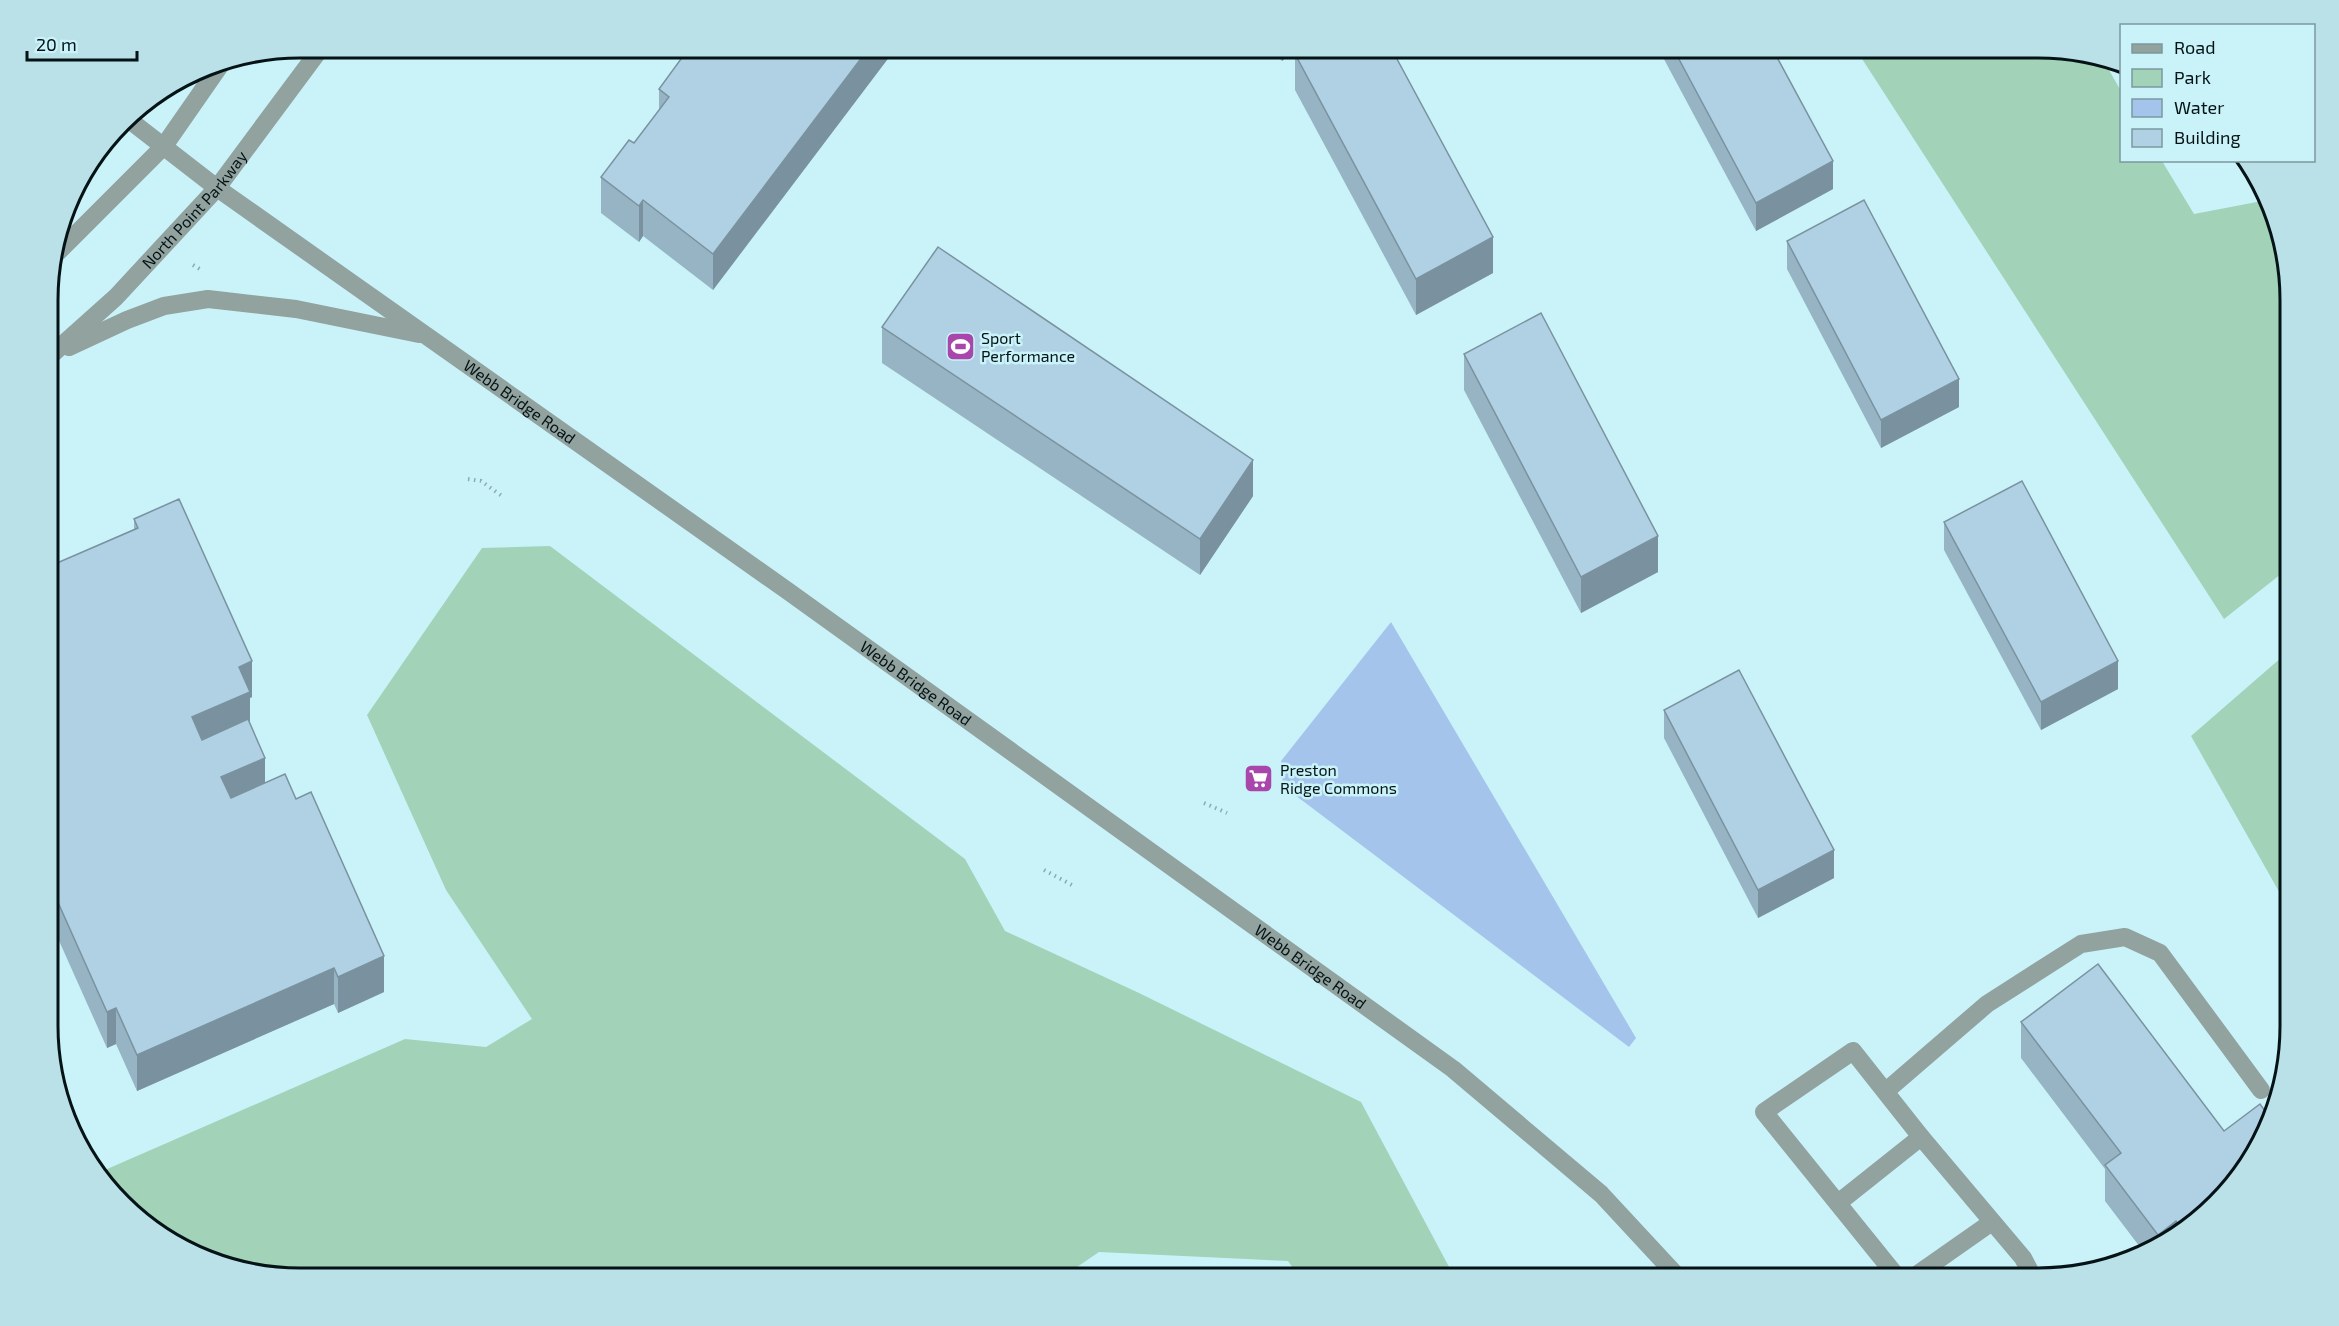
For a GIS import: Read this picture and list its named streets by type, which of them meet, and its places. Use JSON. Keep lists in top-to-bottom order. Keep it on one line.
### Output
{"streets":{"street":["North Point Parkway","Webb Bridge Road"]},"crossings":[["North Point Parkway","Webb Bridge Road"]],"places":{"sports":["Sport Performance"],"supermarket":["Preston Ridge Commons"]},"legend":["Road","Park","Water","Building"],"scale_bar":"20 m"}
